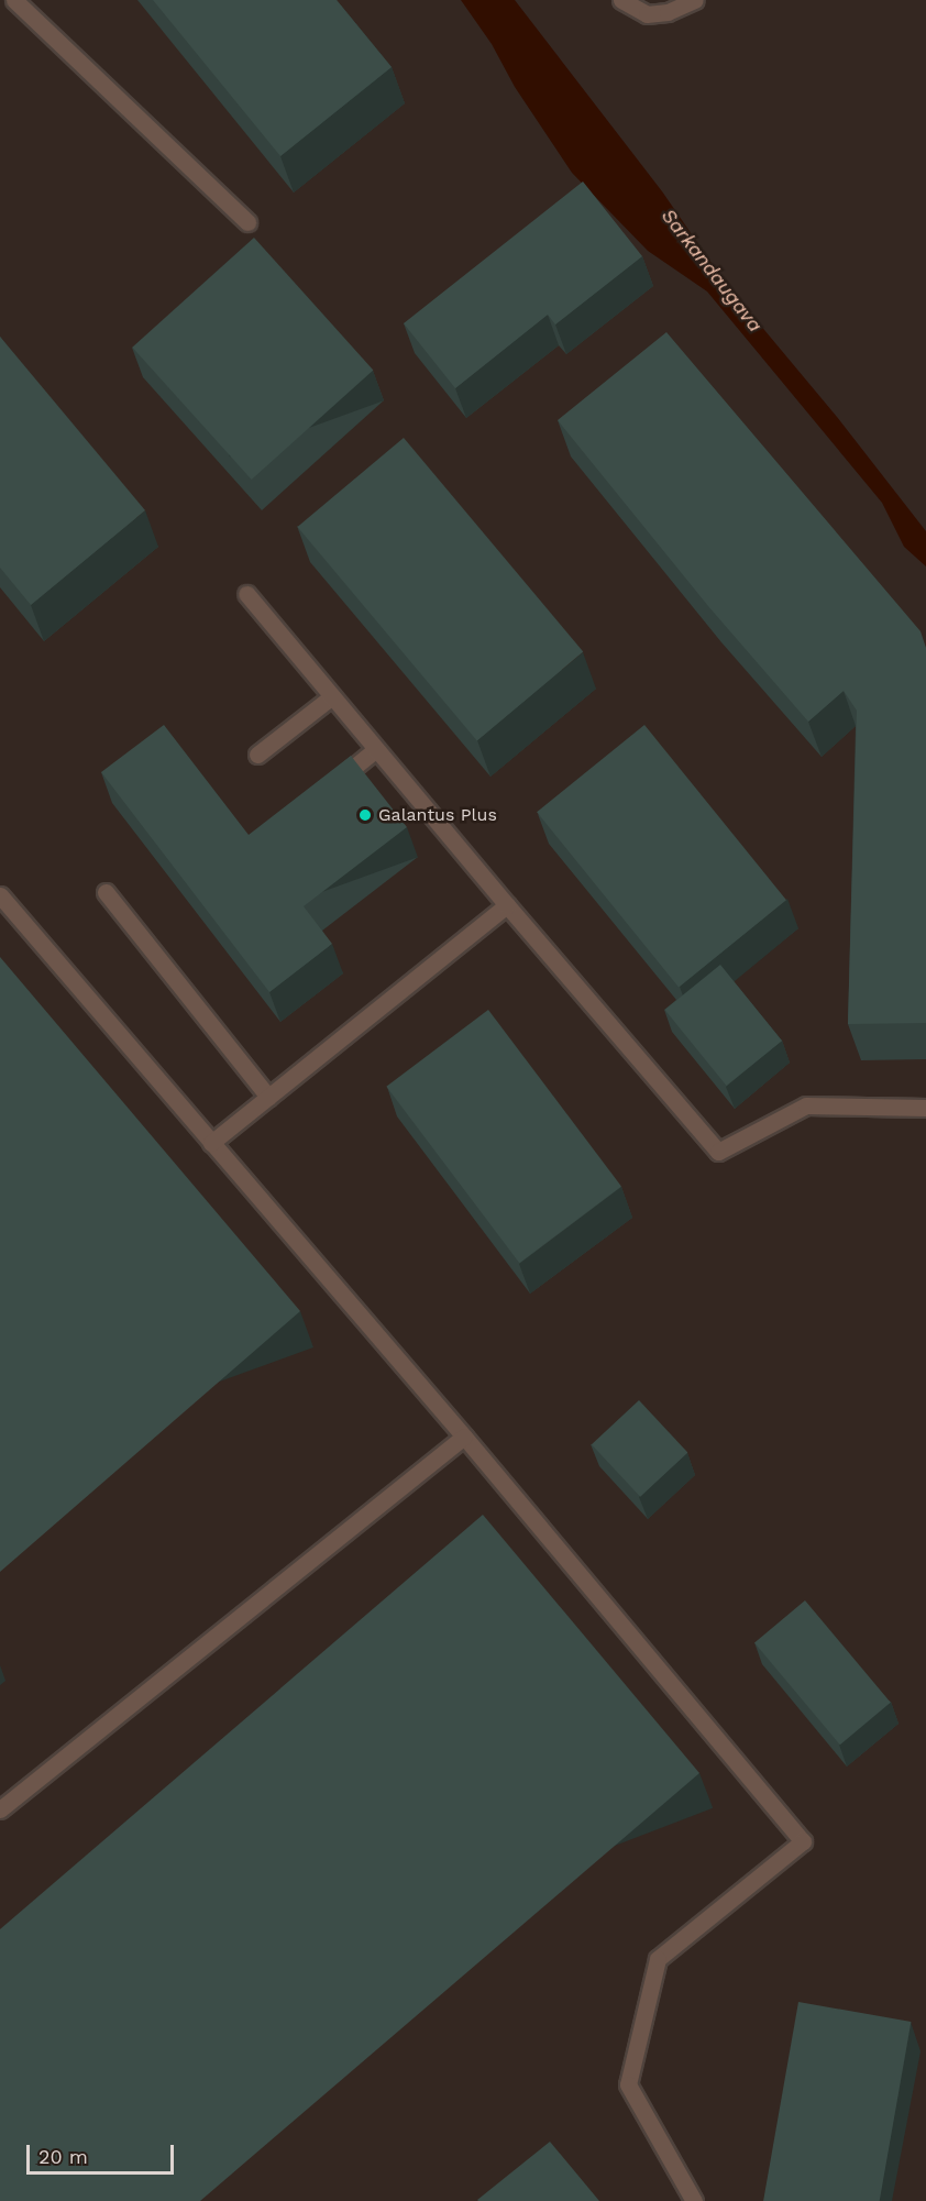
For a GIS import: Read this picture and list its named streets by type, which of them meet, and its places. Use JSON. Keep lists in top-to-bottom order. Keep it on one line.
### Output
{"water":["Sarkandaugava"],"places":["Galantus Plus"],"scale_bar":"20 m"}
